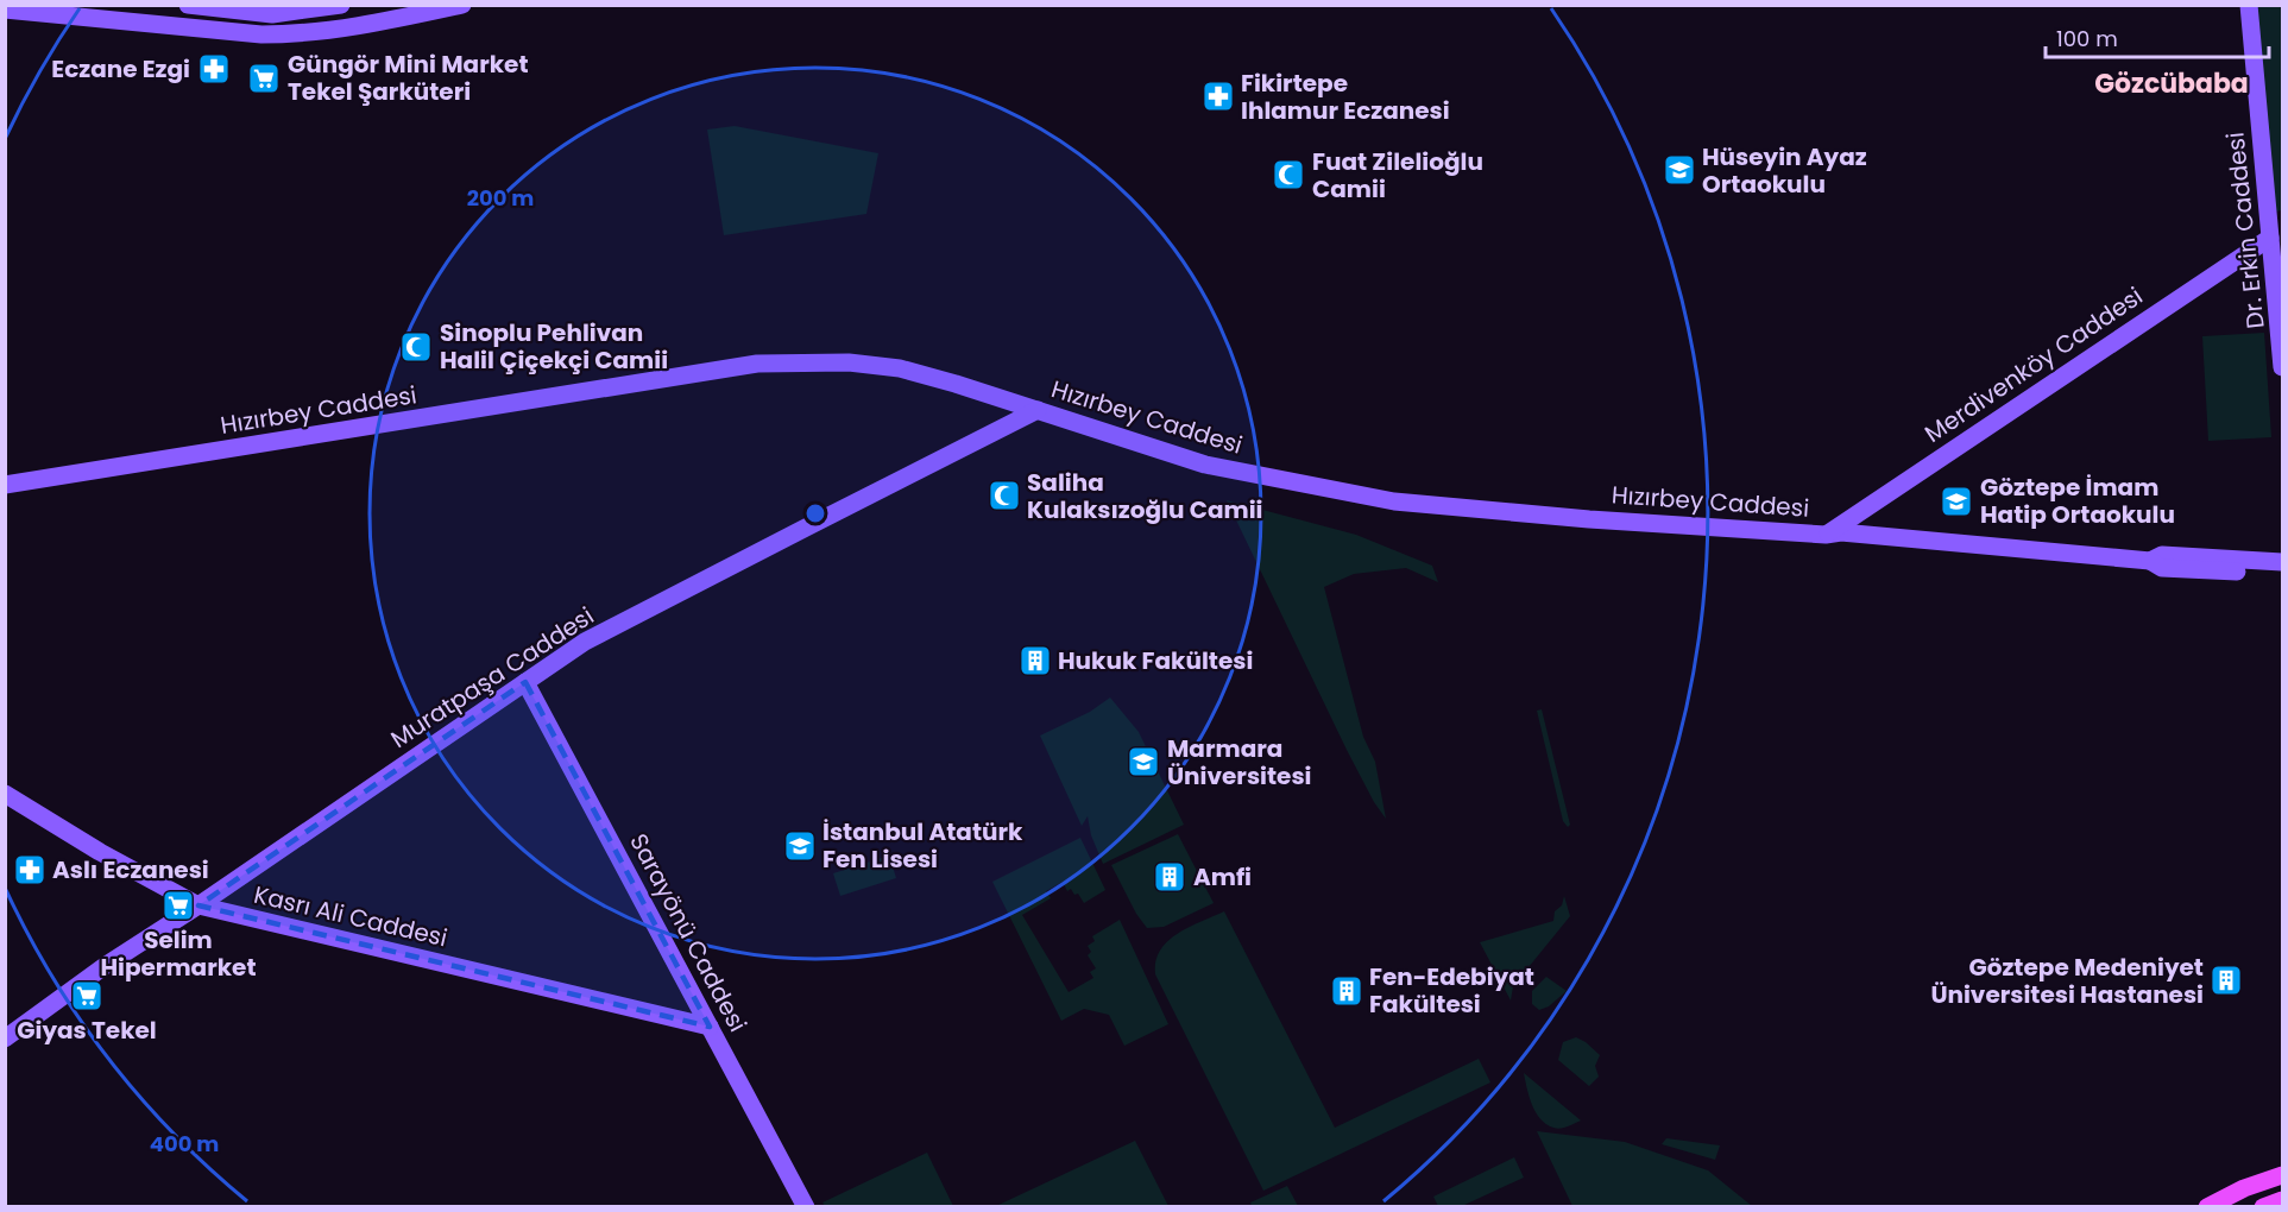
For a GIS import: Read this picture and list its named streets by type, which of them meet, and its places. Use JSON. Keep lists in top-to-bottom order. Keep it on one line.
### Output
{"streets":{"street":["Dr. Erkin Caddesi","Hızırbey Caddesi","Muratpaşa Caddesi","Kasrı Ali Caddesi","Sarayönü Caddesi"]},"crossings":[["Hızırbey Caddesi","Muratpaşa Caddesi"],["Muratpaşa Caddesi","Kasrı Ali Caddesi"],["Muratpaşa Caddesi","Sarayönü Caddesi"],["Kasrı Ali Caddesi","Sarayönü Caddesi"]],"districts":["Gözcübaba"],"places":{"pharmacy":["Eczane Ezgi","Fikirtepe Ihlamur Eczanesi","Aslı Eczanesi"],"supermarket":["Güngör Mini Market Tekel Şarküteri","Selim Hipermarket","Giyas Tekel"],"school or university":["Hüseyin Ayaz Ortaokulu","Göztepe İmam Hatip Ortaokulu","Marmara Üniversitesi","İstanbul Atatürk Fen Lisesi"],"mosque":["Fuat Zilelioğlu Camii","Sinoplu Pehlivan Halil Çiçekçi Camii","Saliha Kulaksızoğlu Camii"],"building":["Hukuk Fakültesi","Amfi","Göztepe Medeniyet Üniversitesi Hastanesi","Fen-Edebiyat Fakültesi"]},"scale_bar":"100 m","rings":["200 m","400 m"]}
